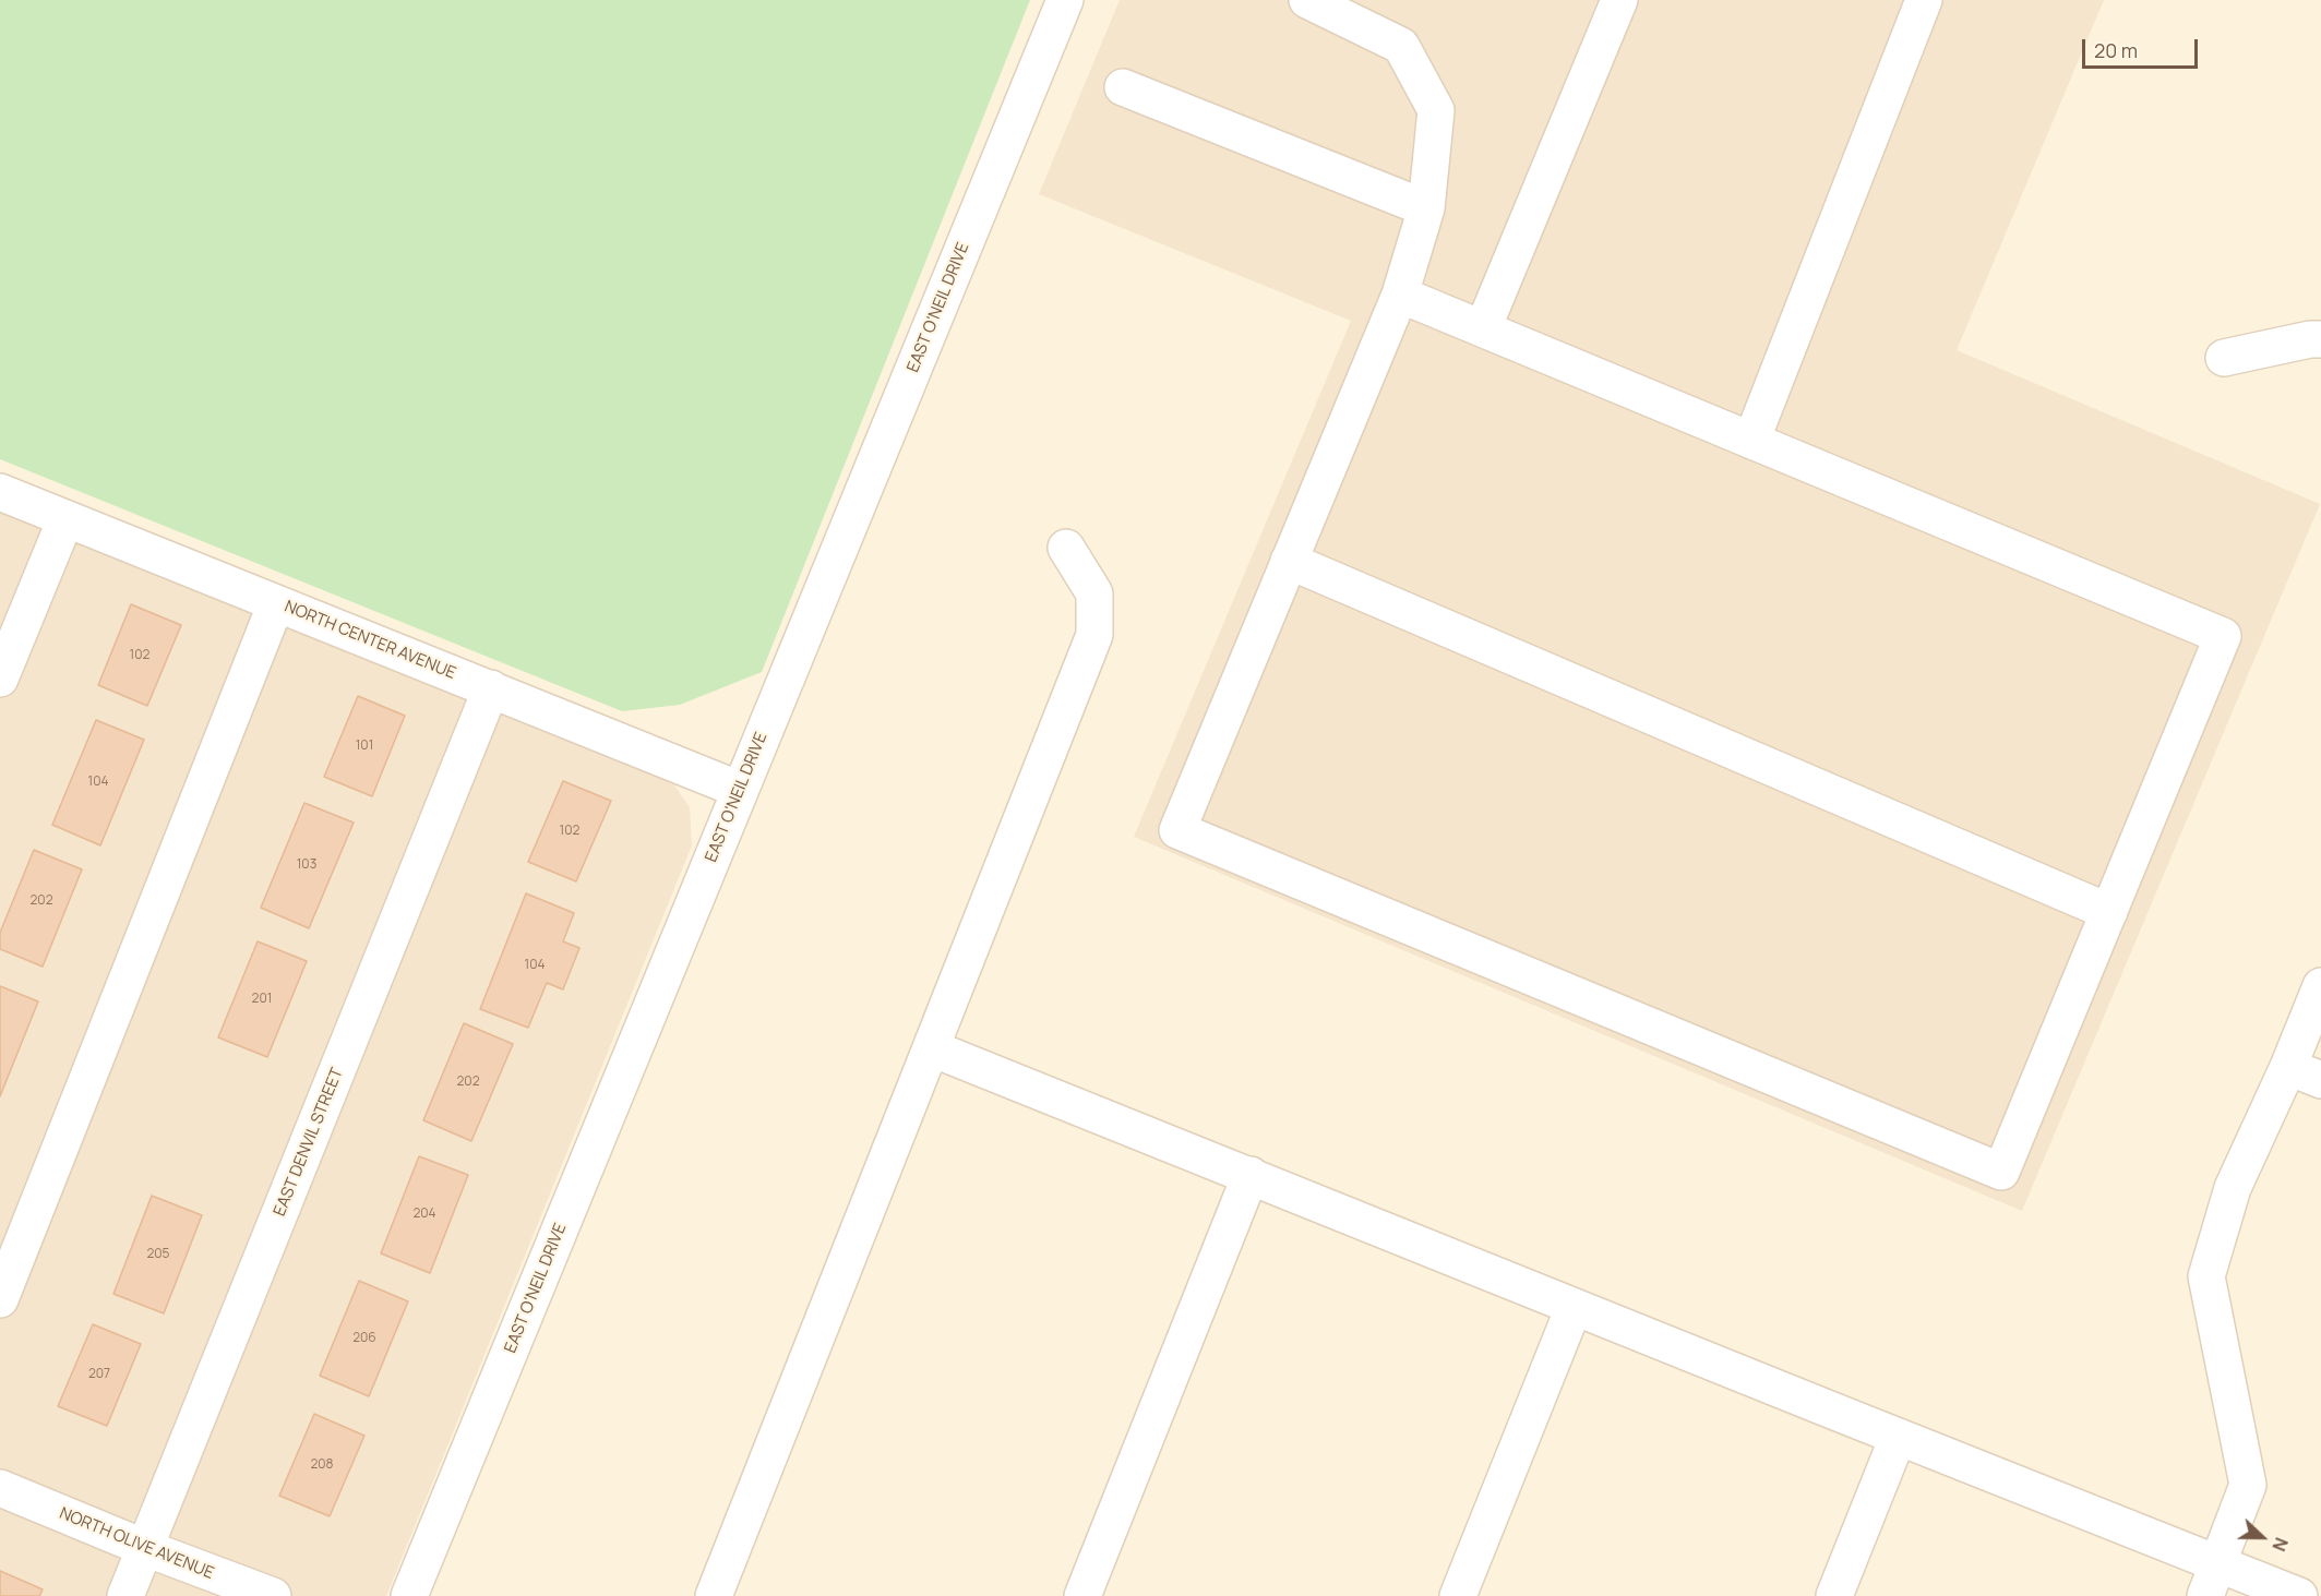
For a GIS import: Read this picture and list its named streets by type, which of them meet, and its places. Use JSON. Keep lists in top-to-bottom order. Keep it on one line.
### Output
{"streets":{"street":["EAST O'NEIL DRIVE","NORTH CENTER AVENUE","EAST DENVIL STREET","NORTH OLIVE AVENUE"]},"crossings":[["EAST O'NEIL DRIVE","NORTH CENTER AVENUE"],["NORTH CENTER AVENUE","EAST DENVIL STREET"],["EAST DENVIL STREET","NORTH OLIVE AVENUE"]],"house_numbers":["102","101","104","102","103","202","104","201","202","204","205","206","207","208"],"scale_bar":"20 m","north":"right"}
